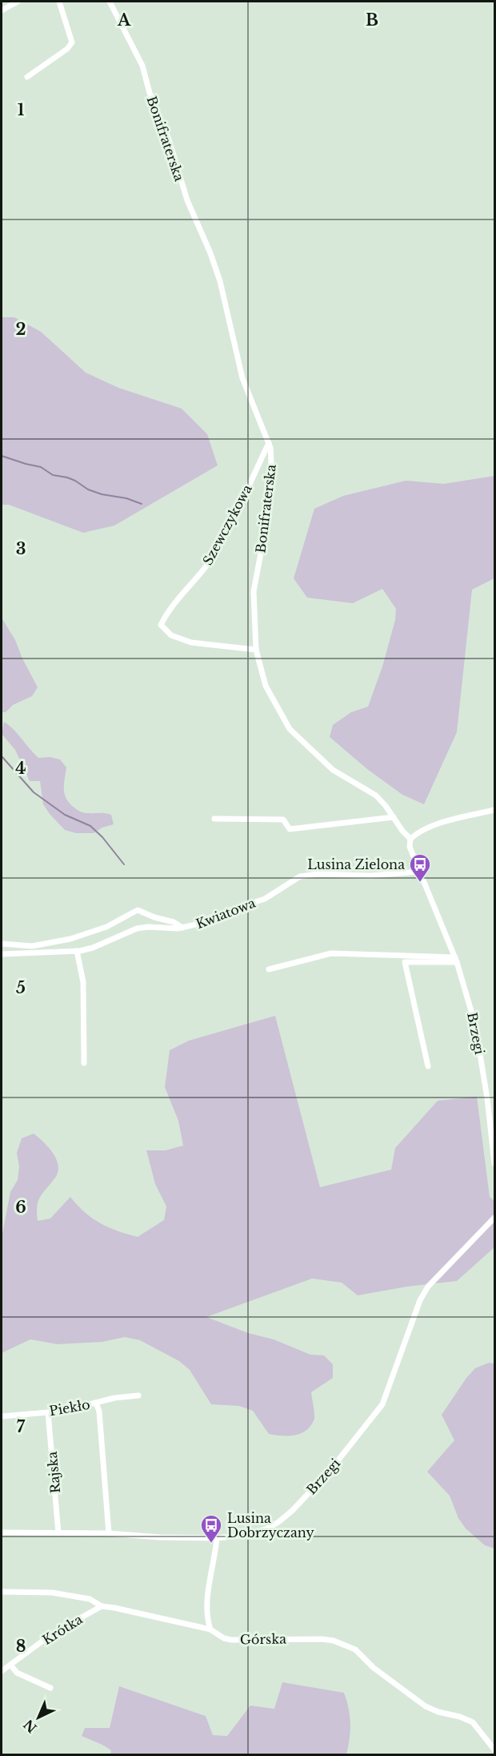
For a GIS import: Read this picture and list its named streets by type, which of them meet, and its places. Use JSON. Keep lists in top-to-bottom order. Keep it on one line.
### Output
{"streets":{"street":["Bonifraterska","Szewczykowa","Kwiatowa","Brzegi","Piekło","Rajska","Krótka","Górska"]},"crossings":[["Bonifraterska","Szewczykowa"],["Bonifraterska","Brzegi"],["Kwiatowa","Brzegi"],["Brzegi","Rajska"],["Piekło","Rajska"],["Krótka","Górska"]],"places":{"bus stop":["Lusina Zielona","Lusina Dobrzyczany"]},"north":"bottom left","grid":{"columns":["A","B"],"rows":["1","2","3","4","5","6","7","8"]}}
